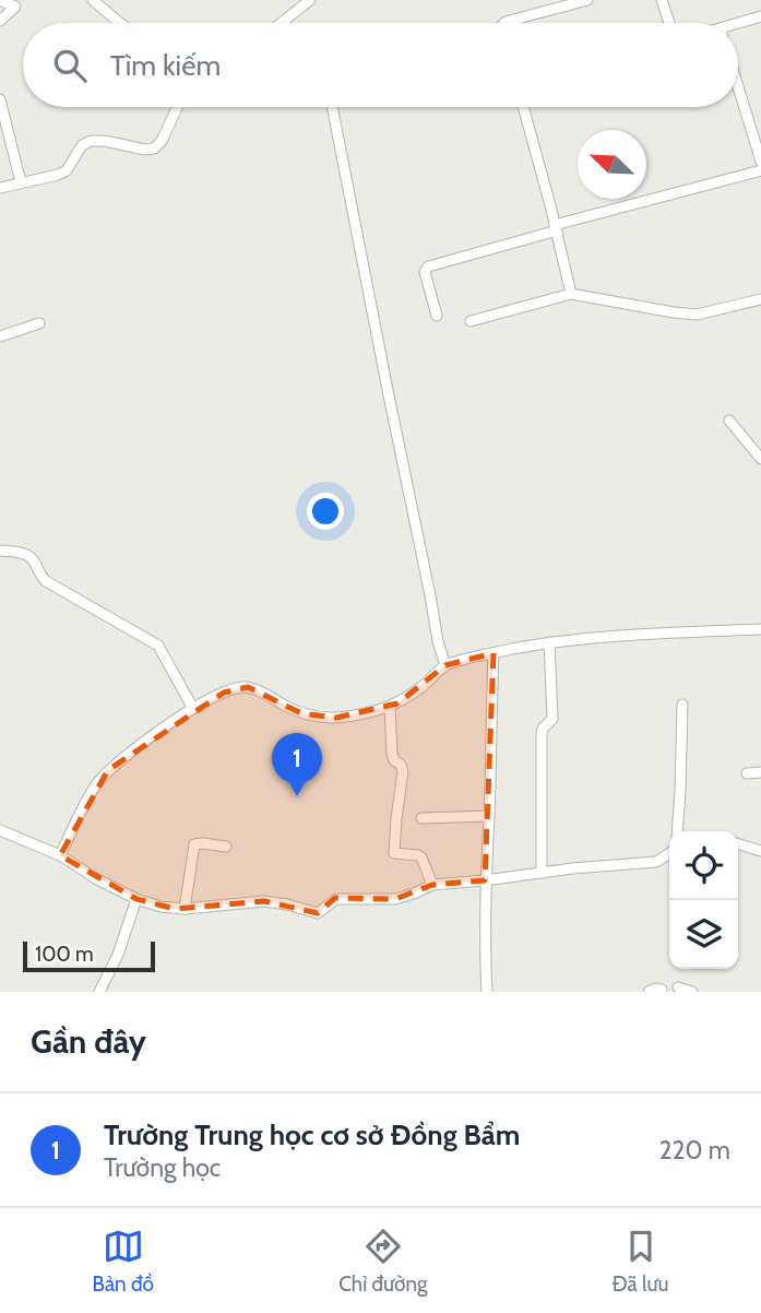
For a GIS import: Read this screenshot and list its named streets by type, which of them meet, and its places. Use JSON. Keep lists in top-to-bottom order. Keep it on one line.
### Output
{"scale_bar":"100 m","north":"top left","page":{"search":"Tìm kiếm","pins":"1","scale":"100 m","heading":"Gần đây","list":[{"mark":"1","name":"Trường Trung học cơ sở Đồng Bẩm","note":"Trường học","value":"220 m"}],"nav":["Bản đồ","Chỉ đường","Đã lưu"]}}
